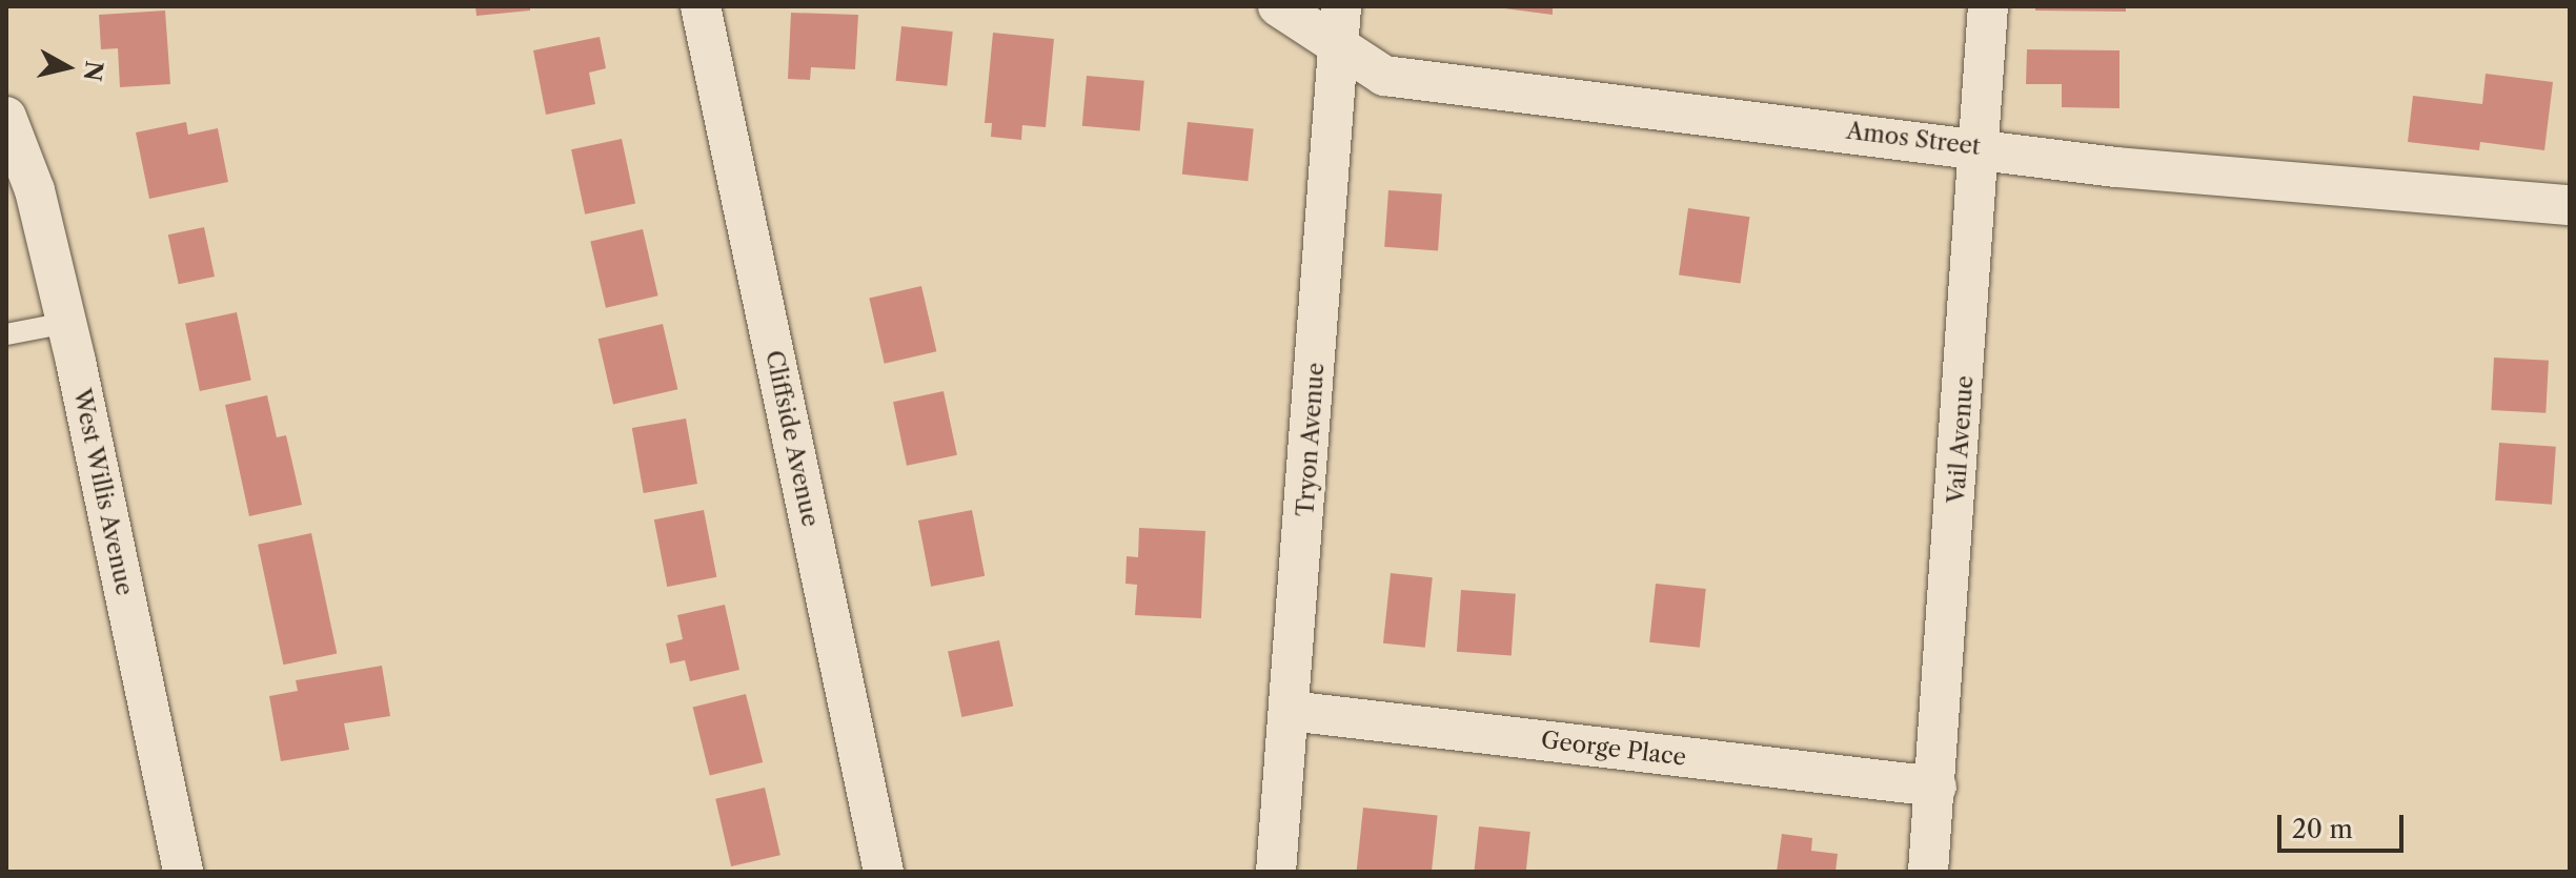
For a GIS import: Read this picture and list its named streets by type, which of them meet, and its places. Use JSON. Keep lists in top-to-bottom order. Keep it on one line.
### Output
{"streets":{"street":["Amos Street","Cliffside Avenue","Tryon Avenue","Vail Avenue","West Willis Avenue","George Place"]},"crossings":[["Amos Street","Tryon Avenue"],["Amos Street","Vail Avenue"],["Tryon Avenue","George Place"],["Vail Avenue","George Place"]],"scale_bar":"20 m","north":"right"}
